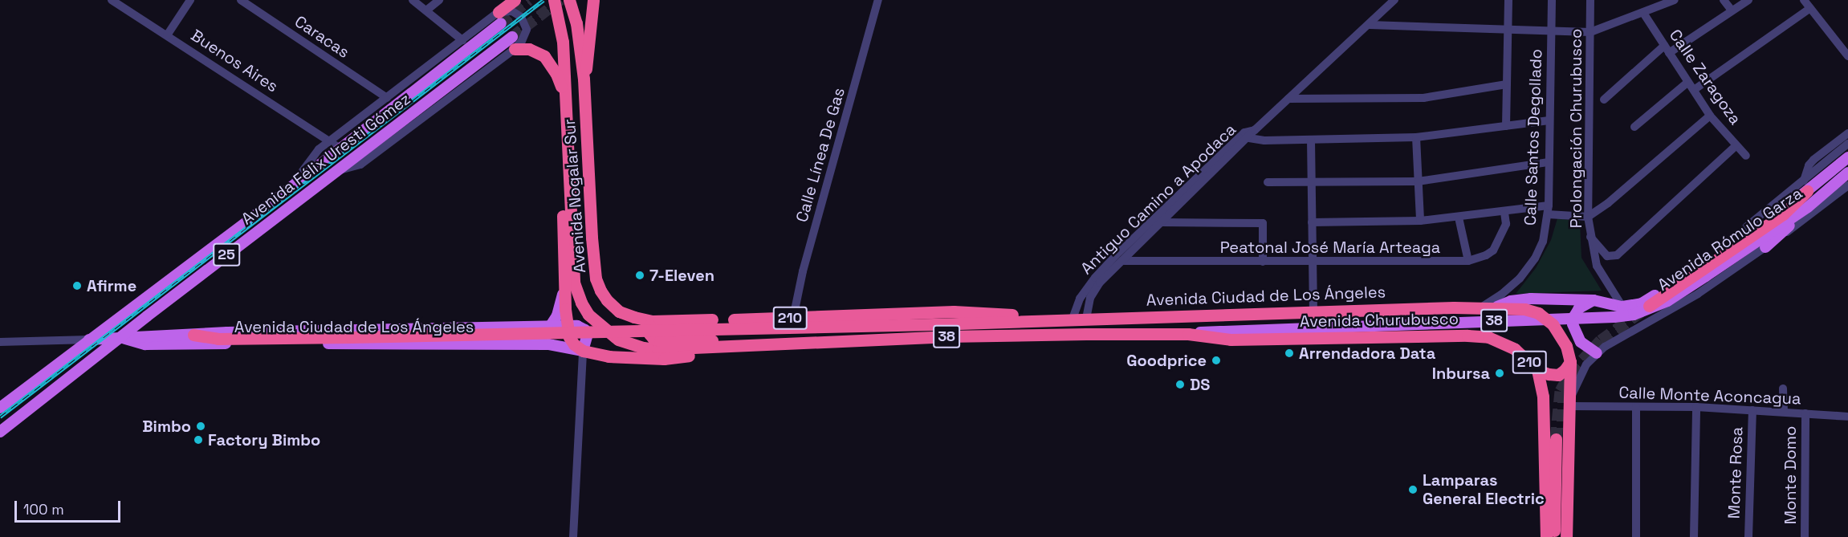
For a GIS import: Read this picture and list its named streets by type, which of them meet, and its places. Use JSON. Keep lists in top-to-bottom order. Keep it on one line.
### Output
{"streets":{"highway":["Avenida Nogalar Sur","Avenida Ciudad de Los Ángeles","210","Avenida Churubusco","38"],"main road":["Avenida Félix Uresti Gómez","Avenida Rómulo Garza","25"],"street":["Caracas","Buenos Aires","Calle Zaragoza","Prolongación Churubusco","Calle Santos Degollado","Calle Línea De Gas","Antiguo Camino a Apodaca","Peatonal José María Arteaga","Calle Monte Aconcagua","Monte Rosa","Monte Domo"]},"crossings":[["Buenos Aires","Avenida Félix Uresti Gómez"],["Prolongación Churubusco","Avenida Rómulo Garza"],["Calle Santos Degollado","Avenida Ciudad de Los Ángeles"],["Calle Línea De Gas","Avenida Nogalar Sur"],["Avenida Félix Uresti Gómez","Avenida Ciudad de Los Ángeles"],["Avenida Nogalar Sur","Avenida Ciudad de Los Ángeles"],["Avenida Nogalar Sur","38"],["Antiguo Camino a Apodaca","Peatonal José María Arteaga"],["Antiguo Camino a Apodaca","Avenida Ciudad de Los Ángeles"],["Avenida Rómulo Garza","Avenida Ciudad de Los Ángeles"],["Avenida Rómulo Garza","210"],["Avenida Rómulo Garza","Avenida Churubusco"],["Avenida Rómulo Garza","38"],["Avenida Rómulo Garza","Calle Monte Aconcagua"],["Avenida Ciudad de Los Ángeles","210"],["210","Avenida Churubusco"],["210","Calle Monte Aconcagua"],["Avenida Churubusco","38"],["Calle Monte Aconcagua","Monte Rosa"],["Calle Monte Aconcagua","Monte Domo"]],"places":["7-Eleven","Afirme","Arrendadora Data","Goodprice","Inbursa","DS","Bimbo","Factory Bimbo","Lamparas General Electric"],"scale_bar":"100 m"}
